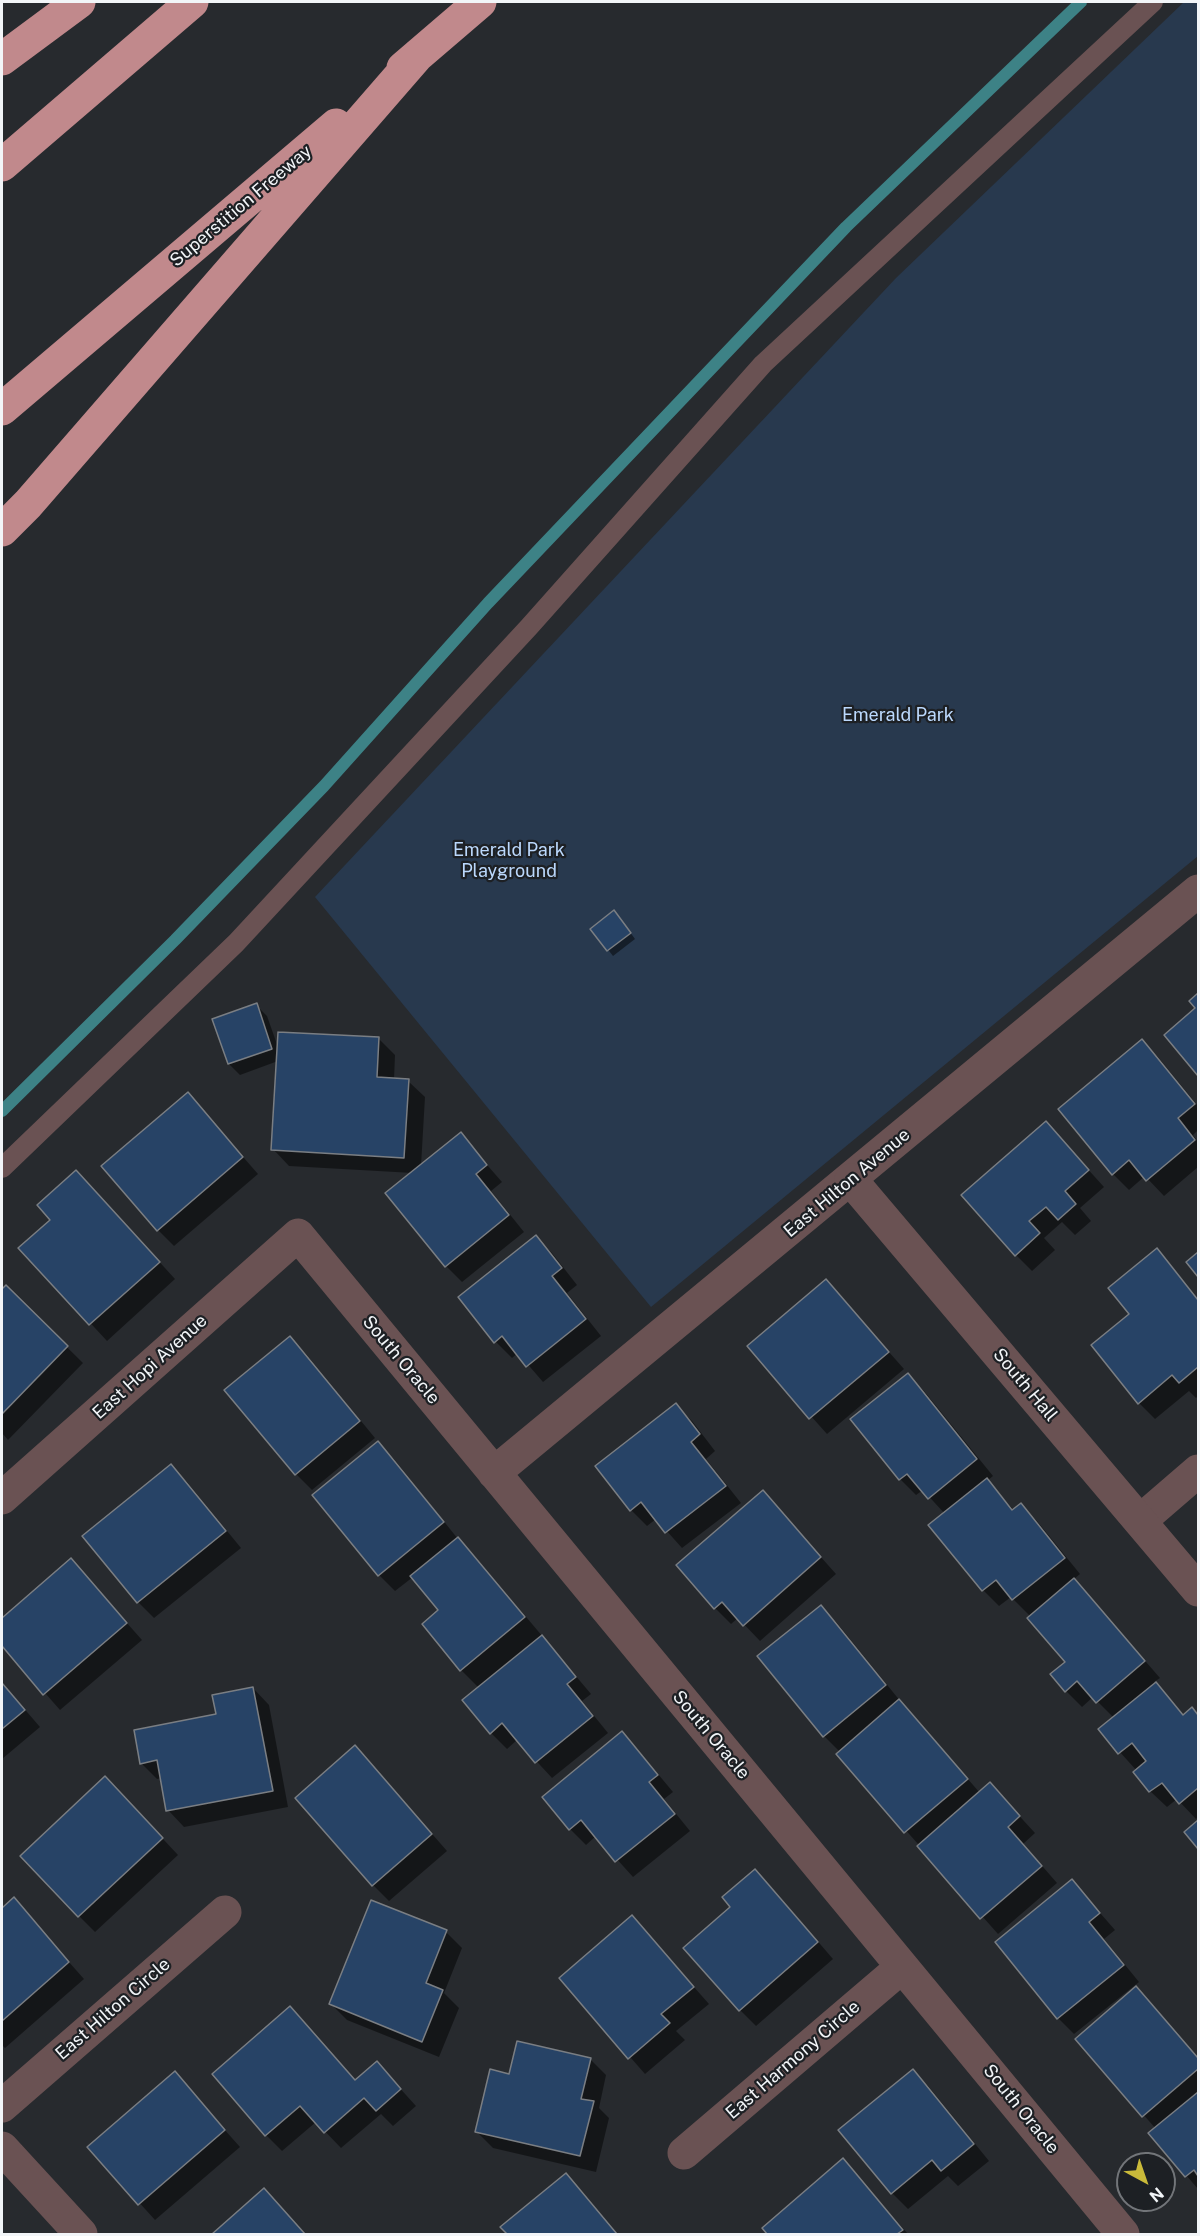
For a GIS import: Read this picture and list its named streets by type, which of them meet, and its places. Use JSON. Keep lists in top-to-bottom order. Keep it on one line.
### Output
{"streets":{"highway":["Superstition Freeway"],"street":["East Hilton Avenue","South Oracle","East Hopi Avenue","South Hall","East Hilton Circle","East Harmony Circle"]},"crossings":[["East Hilton Avenue","South Oracle"],["East Hilton Avenue","South Hall"],["South Oracle","East Hopi Avenue"],["South Oracle","East Harmony Circle"]],"parks":["Emerald Park","Emerald Park Playground"],"north":"bottom right"}
